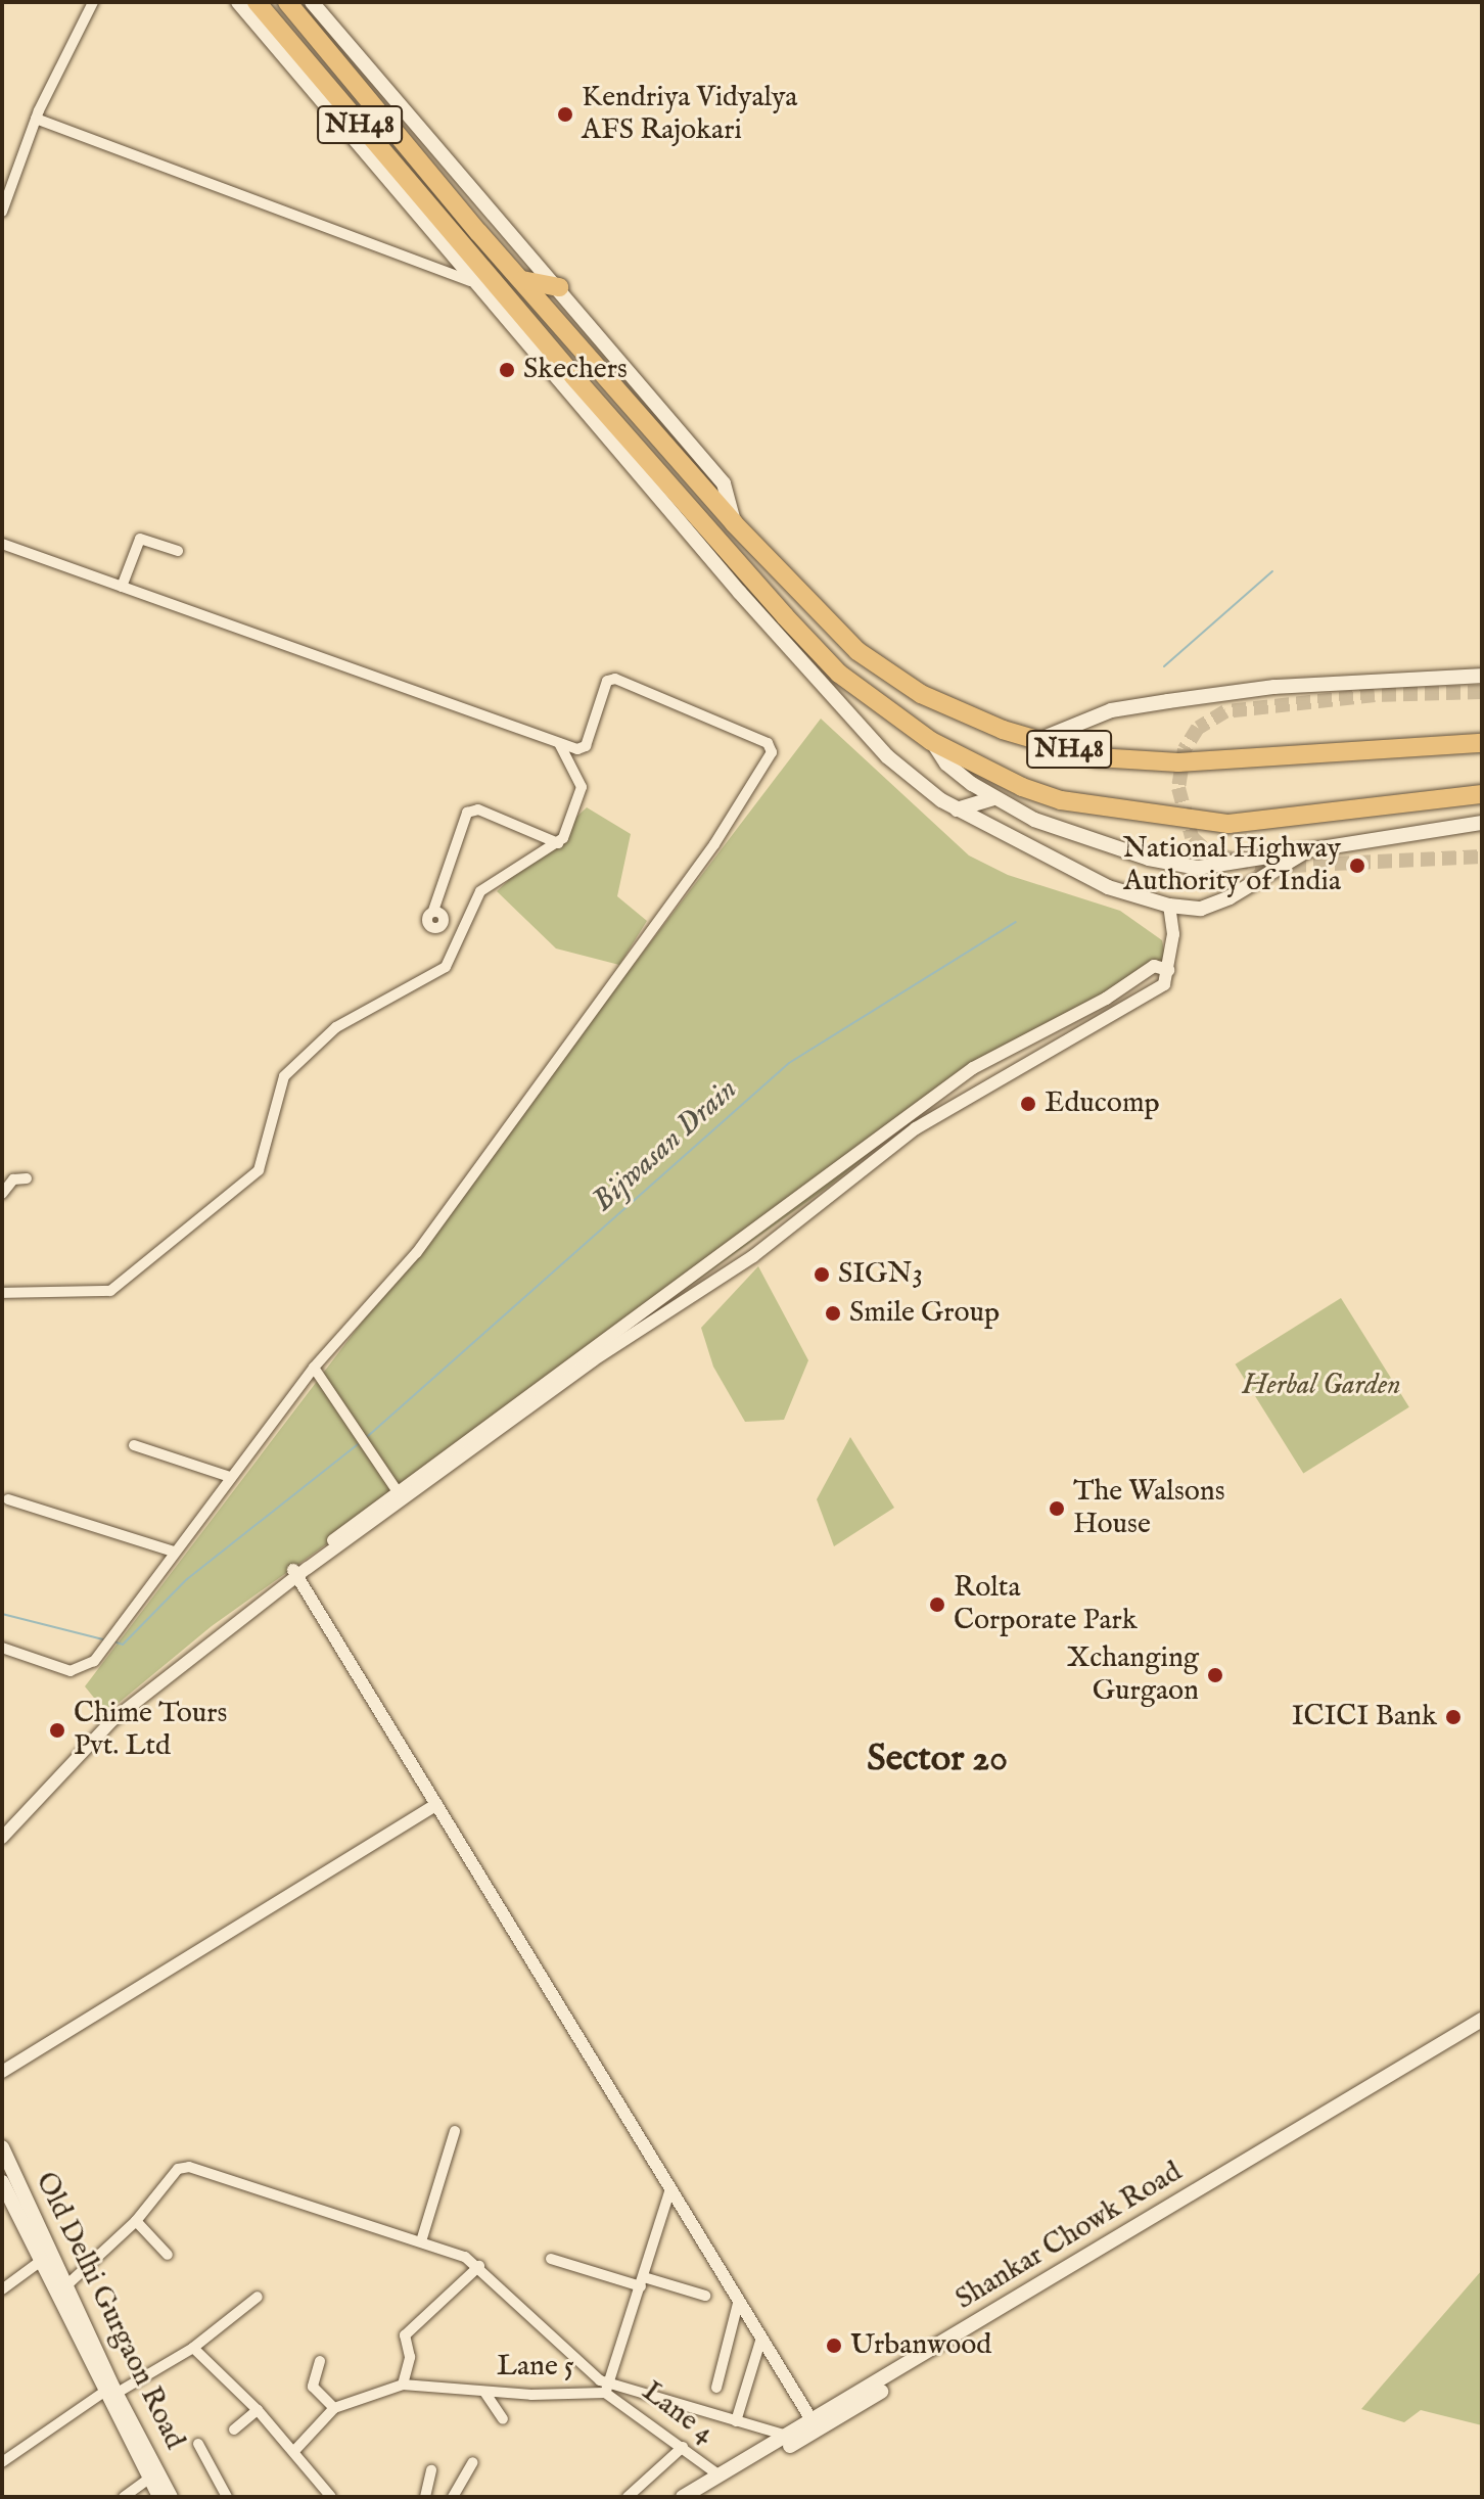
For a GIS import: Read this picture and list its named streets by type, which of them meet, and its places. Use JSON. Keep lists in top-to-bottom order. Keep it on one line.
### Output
{"streets":{"highway":["NH48"],"main road":["Shankar Chowk Road","Old Delhi Gurgaon Road"],"street":["Lane 5","Lane 4"]},"crossings":[["Shankar Chowk Road","Lane 5"],["Shankar Chowk Road","Lane 4"],["Lane 5","Lane 4"]],"districts":["Sector 20"],"water":["Bijwasan Drain"],"parks":["Herbal Garden"],"places":["Kendriya Vidyalya AFS Rajokari","Skechers","National Highway Authority of India","Educomp","SIGN3","Smile Group","The Walsons House","Rolta Corporate Park","Xchanging Gurgaon","ICICI Bank","Chime Tours Pvt. Ltd","Urbanwood"]}
